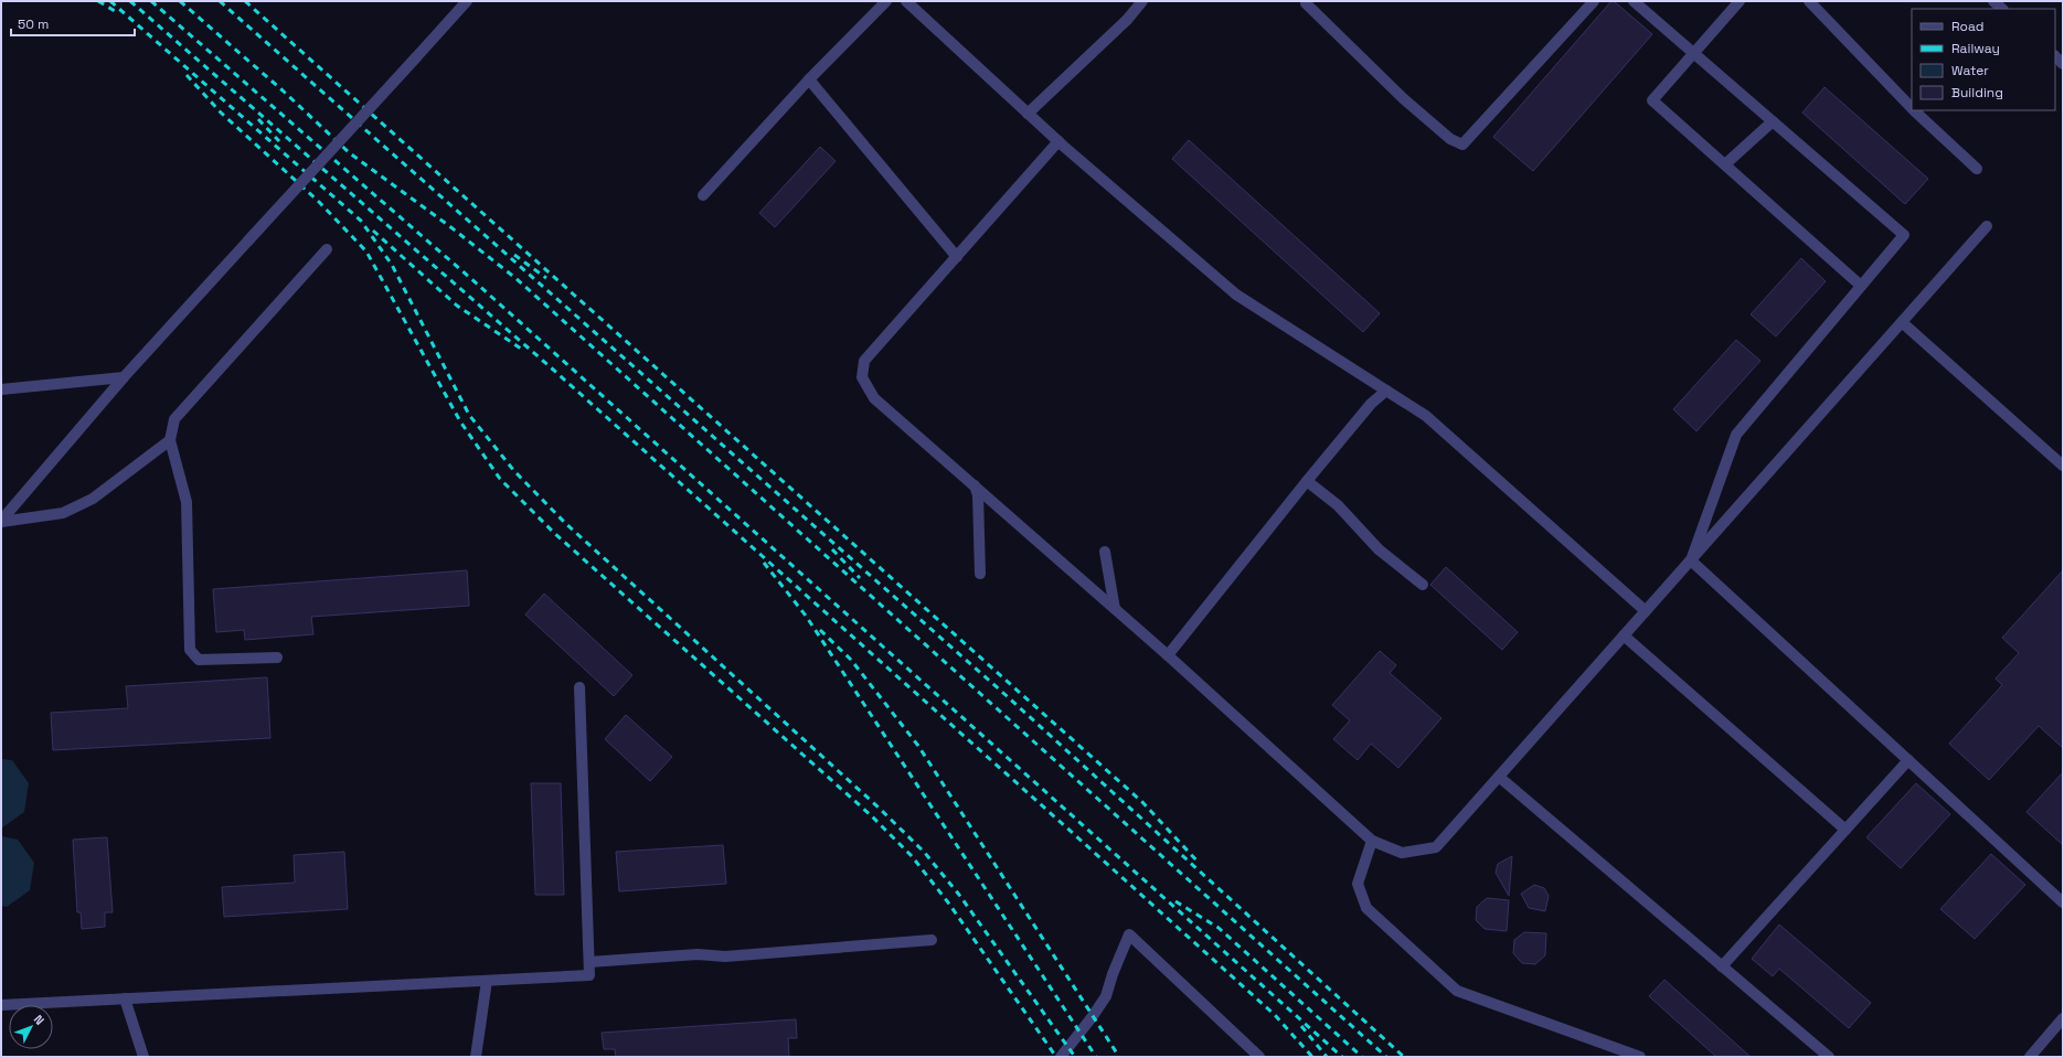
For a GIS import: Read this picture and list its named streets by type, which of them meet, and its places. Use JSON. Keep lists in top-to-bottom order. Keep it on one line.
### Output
{"legend":["Road","Railway","Water","Building"],"scale_bar":"50 m","north":"top right"}
